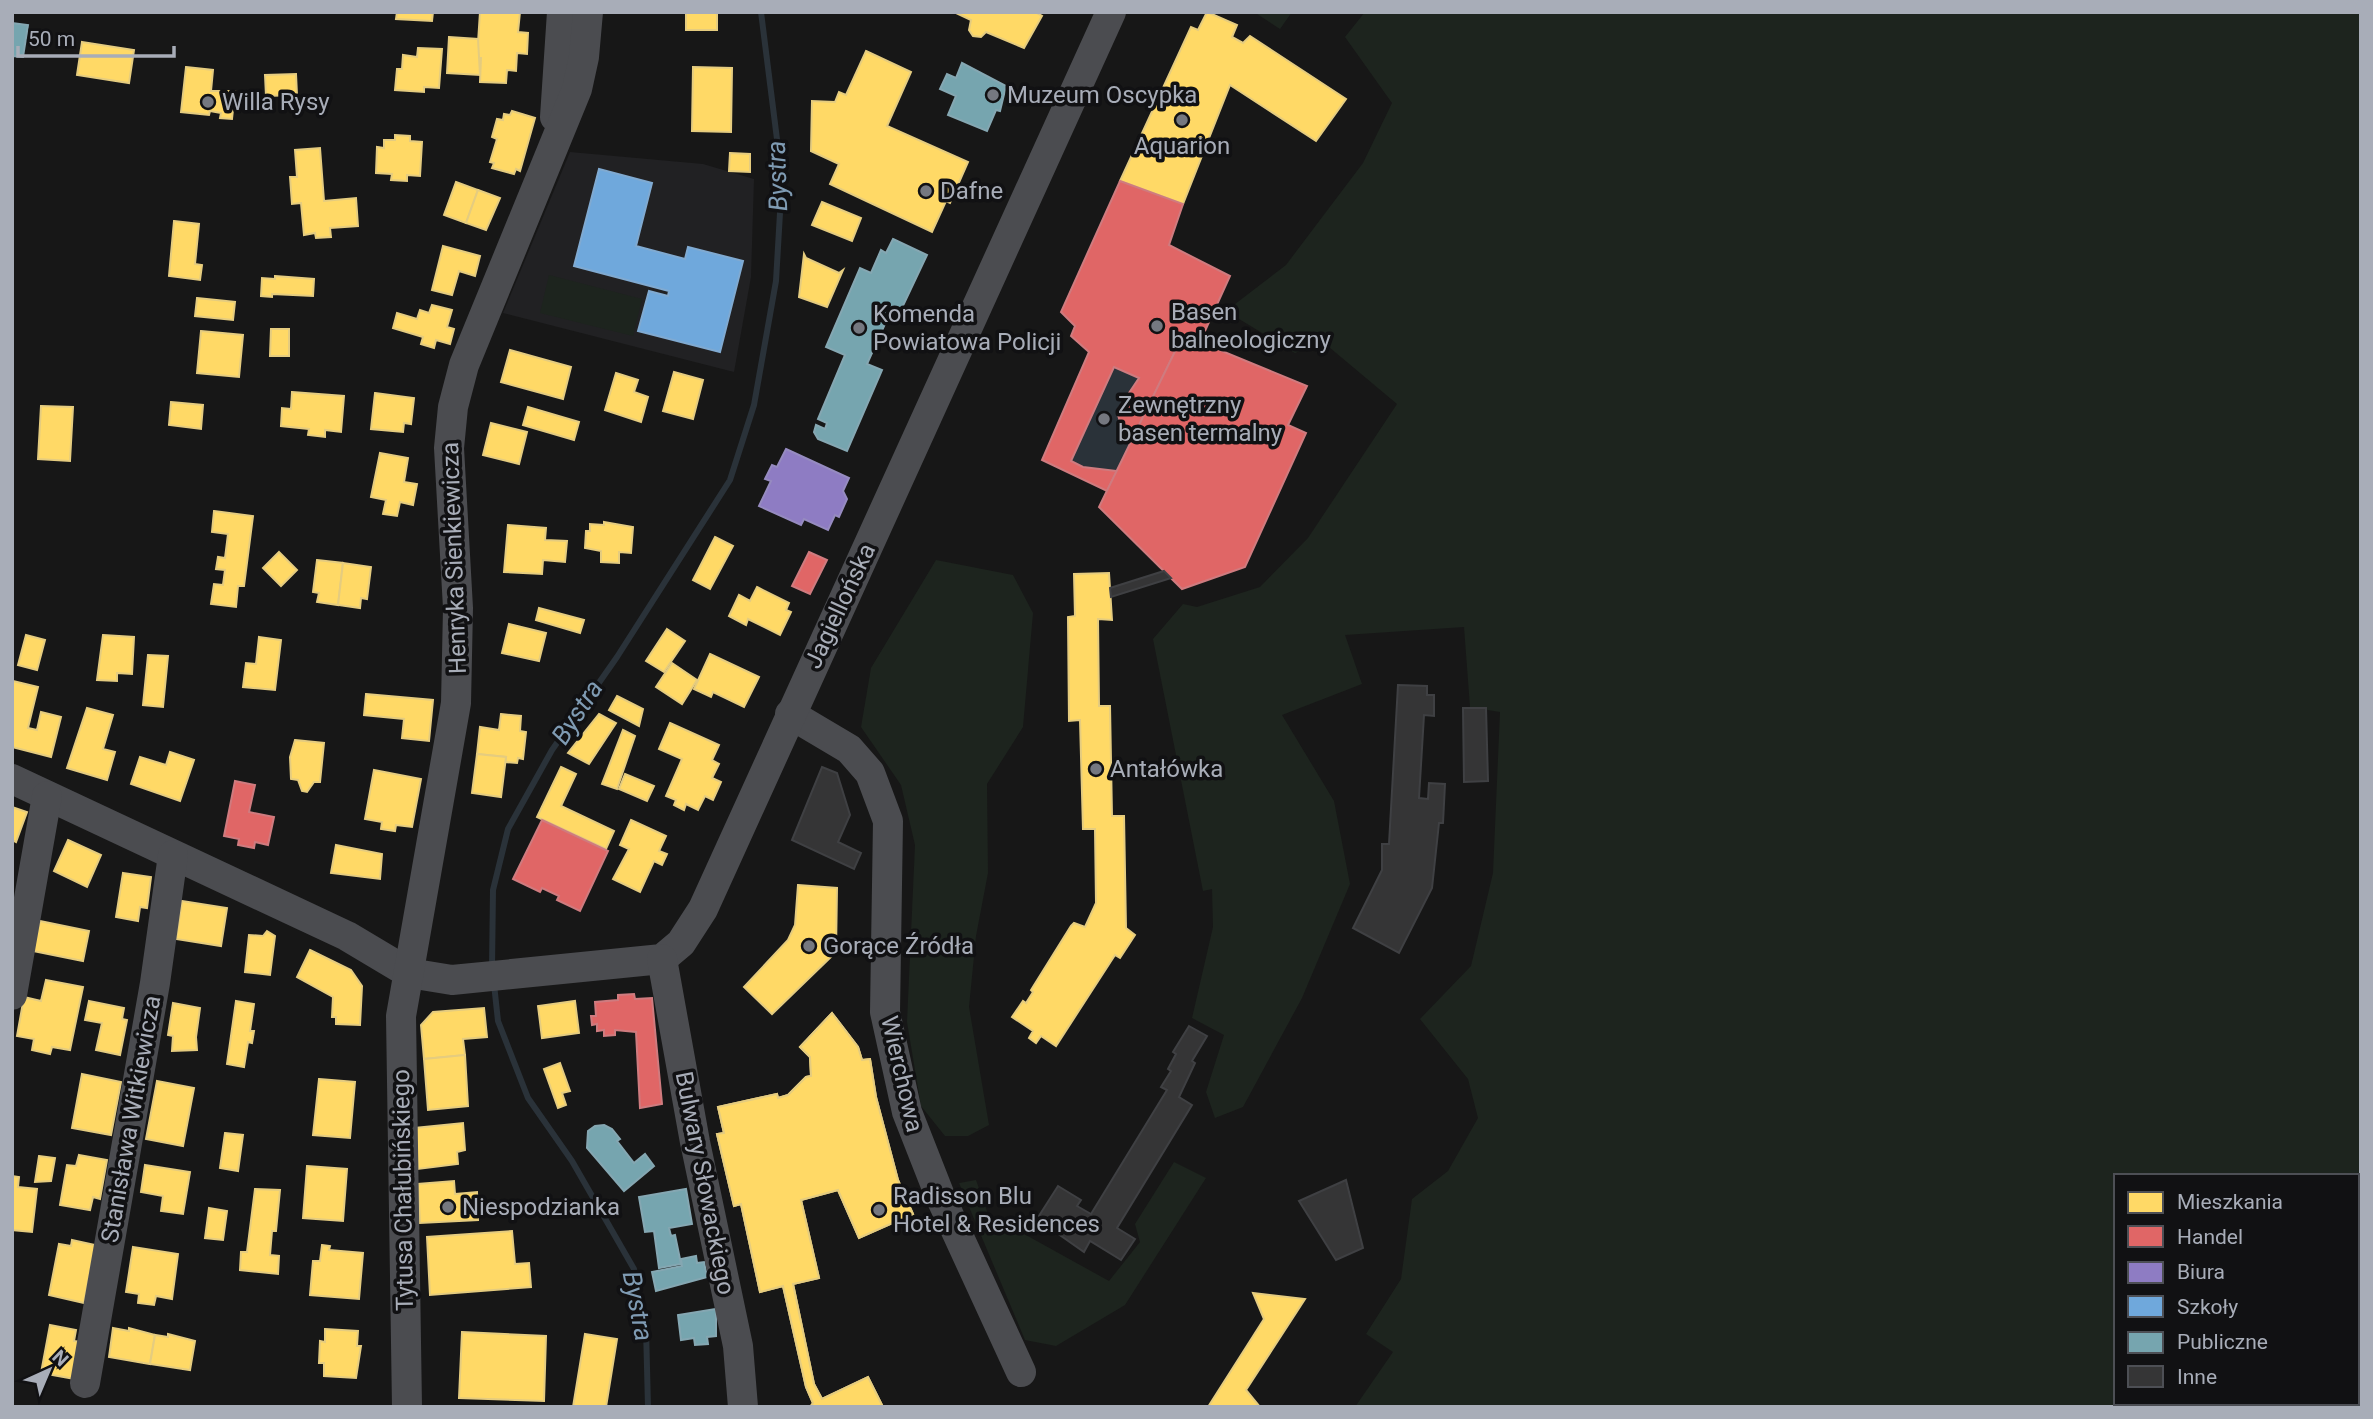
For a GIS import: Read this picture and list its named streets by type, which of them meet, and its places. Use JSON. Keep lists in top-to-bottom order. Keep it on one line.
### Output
{"streets":{"street":["Henryka Sienkiewicza","Jagiellońska","Wierchowa","Stanisława Witkiewicza","Bulwary Słowackiego","Tytusa Chałubińskiego"]},"crossings":[["Henryka Sienkiewicza","Tytusa Chałubińskiego"],["Jagiellońska","Wierchowa"],["Jagiellońska","Bulwary Słowackiego"]],"water":["Bystra"],"places":["Muzeum Oscypka","Willa Rysy","Aquarion","Dafne","Basen balneologiczny","Komenda Powiatowa Policji","Zewnętrzny basen termalny","Antałówka","Gorące Źródła","Niespodzianka","Radisson Blu Hotel & Residences"],"legend":["Mieszkania","Handel","Biura","Szkoły","Publiczne","Inne"],"scale_bar":"50 m","north":"top right"}
